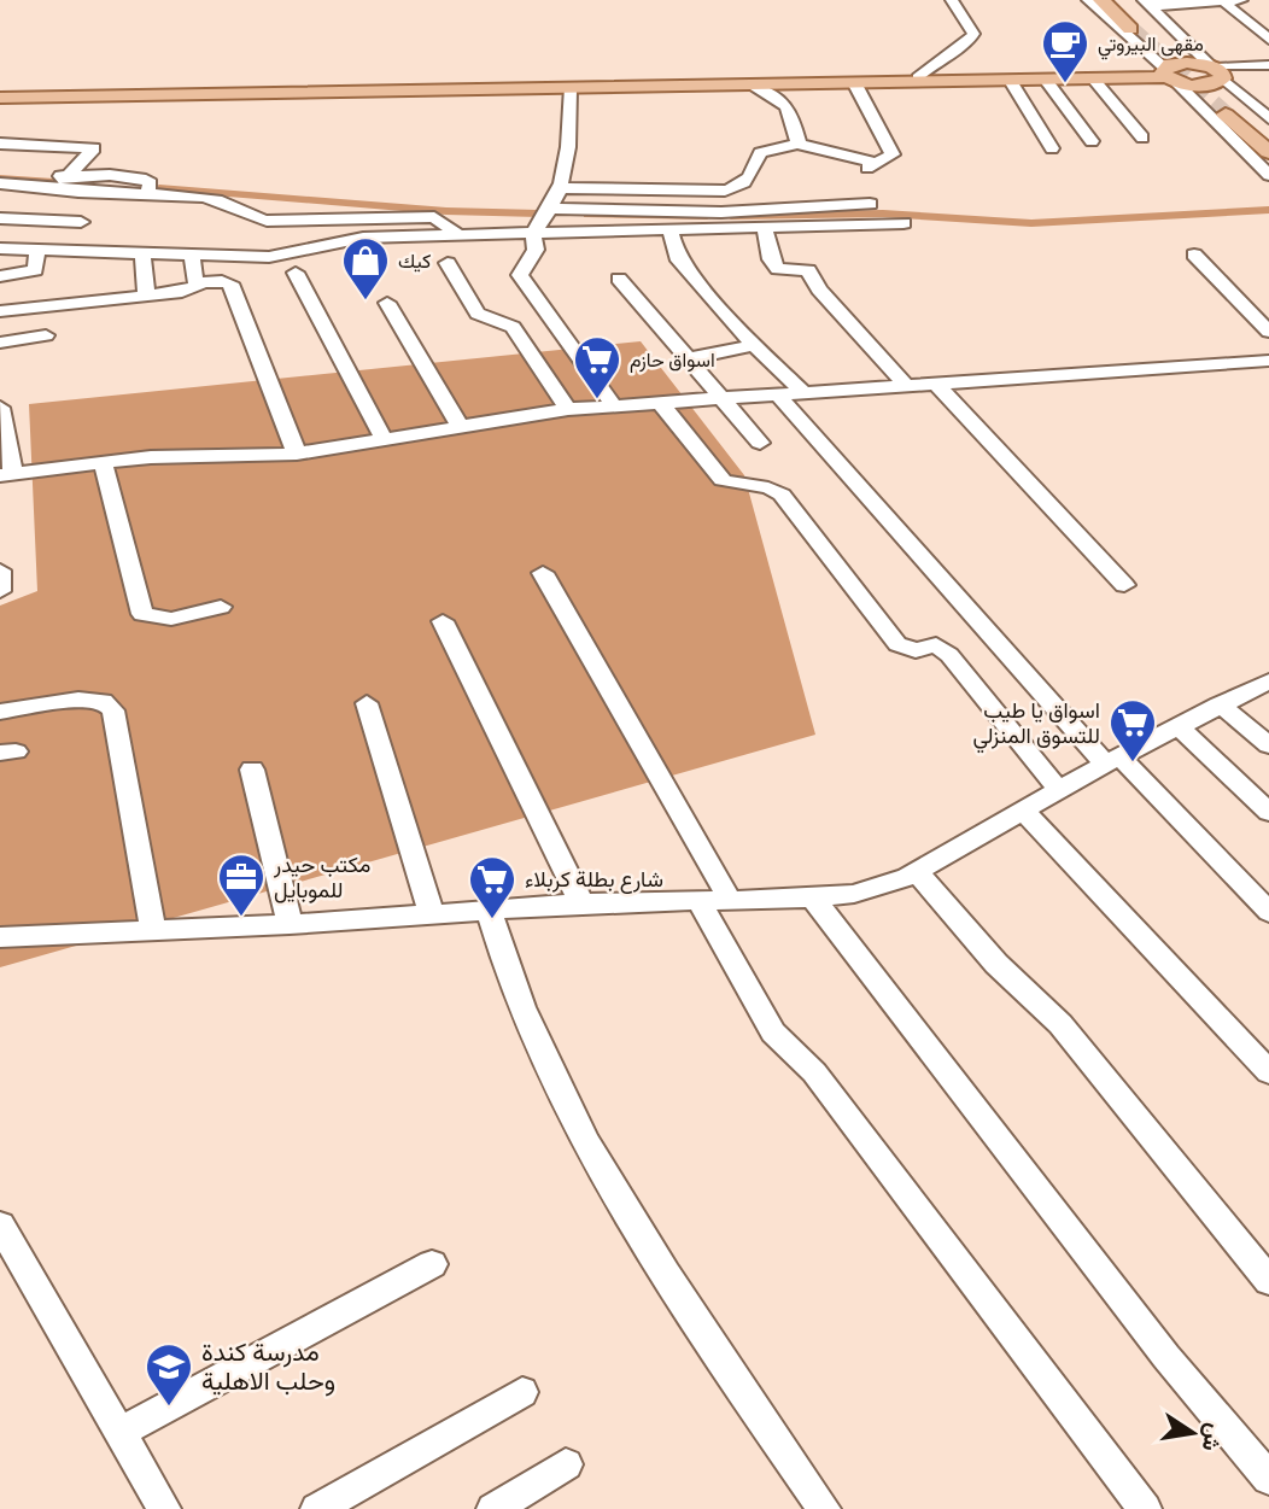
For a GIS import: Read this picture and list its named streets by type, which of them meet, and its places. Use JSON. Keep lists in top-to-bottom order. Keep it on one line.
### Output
{"places":{"cafe":["مقهى البيروتي"],"shop":["كيك"],"supermarket":["اسواق حازم","اسواق يا طيب للتسوق المنزلي","شارع بطلة كربلاء"],"office":["مكتب حيدر للموبايل"],"school or university":["مدرسة كندة وحلب الاهلية"]},"north":"right"}
